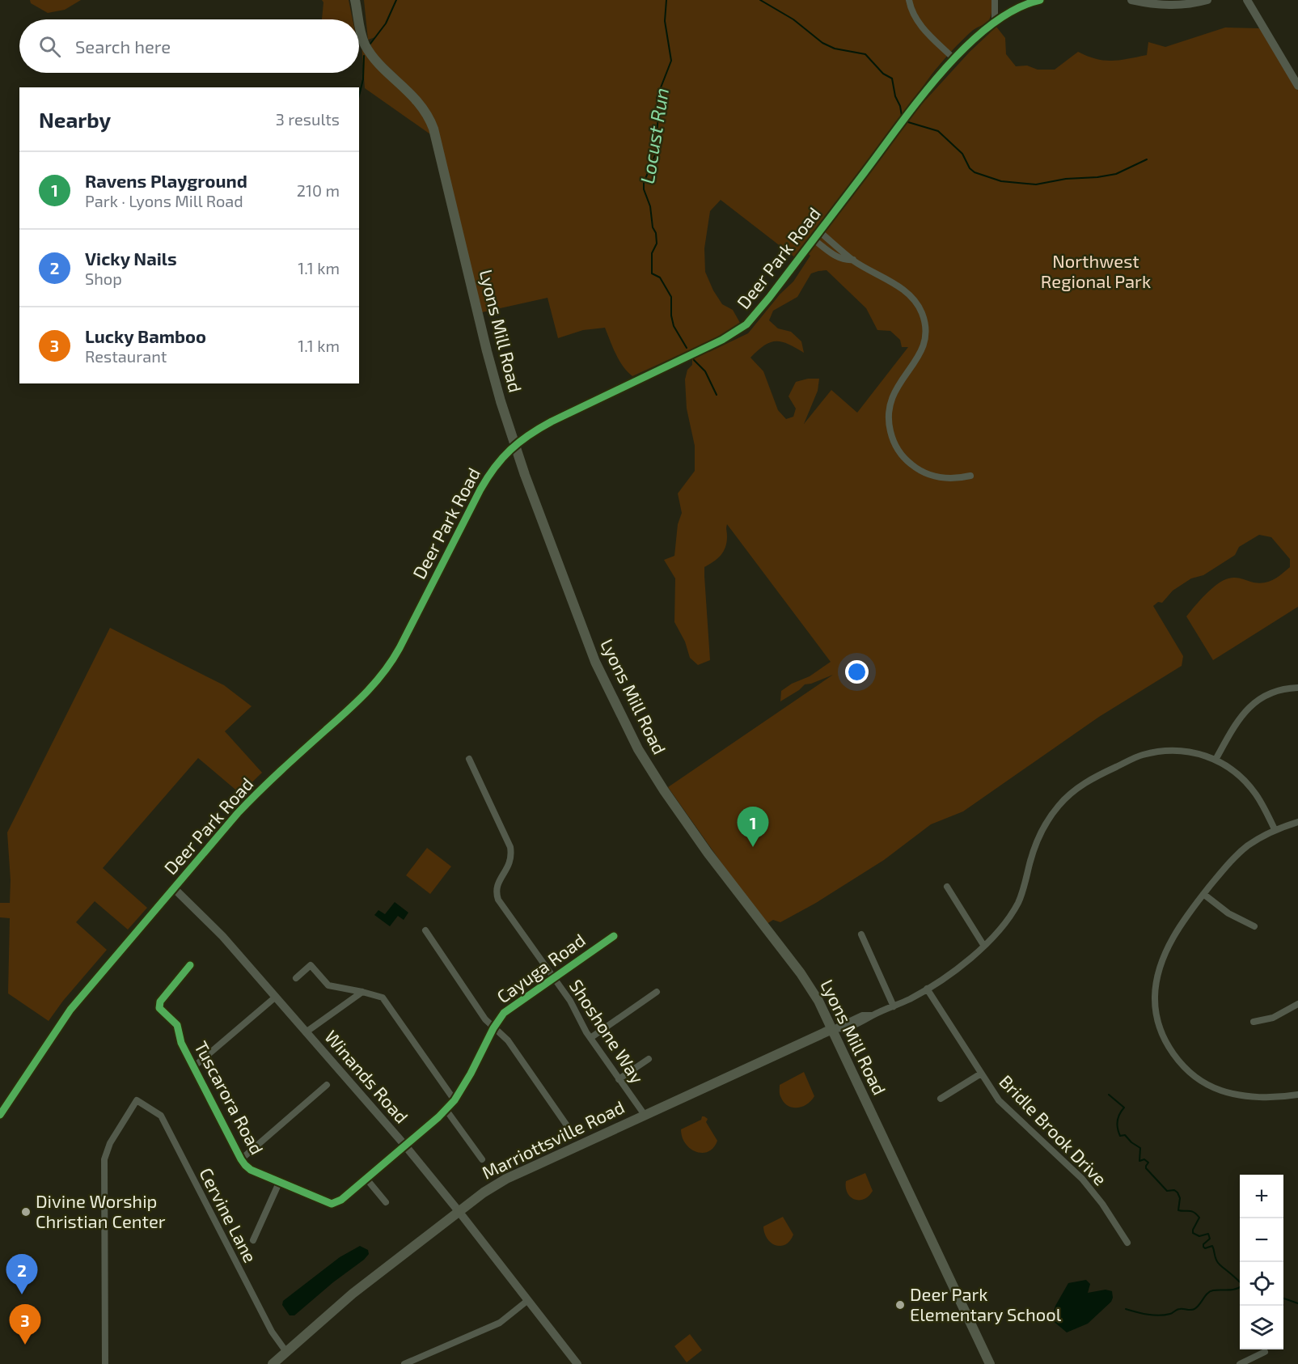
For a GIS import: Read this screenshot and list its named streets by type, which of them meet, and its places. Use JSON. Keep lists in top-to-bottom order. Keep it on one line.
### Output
{"streets":{"main road":["Lyons Mill Road","Marriottsville Road"],"street":["Deer Park Road","Cayuga Road","Shoshone Way","Winands Road","Tuscarora Road","Bridle Brook Drive","Cervine Lane"]},"crossings":[["Deer Park Road","Lyons Mill Road"],["Deer Park Road","Winands Road"],["Lyons Mill Road","Marriottsville Road"],["Cayuga Road","Shoshone Way"],["Cayuga Road","Winands Road"],["Cayuga Road","Tuscarora Road"],["Shoshone Way","Marriottsville Road"],["Winands Road","Tuscarora Road"],["Winands Road","Marriottsville Road"],["Bridle Brook Drive","Marriottsville Road"],["Marriottsville Road","Cervine Lane"]],"water":["Locust Run"],"parks":["Northwest Regional Park"],"places":["Divine Worship Christian Center","Deer Park Elementary School"],"page":{"search":"Search here","heading":["Nearby","3 results"],"list":[{"mark":"1","name":"Ravens Playground","note":"Park · Lyons Mill Road","value":"210 m"},{"mark":"2","name":"Vicky Nails","note":"Shop","value":"1.1 km"},{"mark":"3","name":"Lucky Bamboo","note":"Restaurant","value":"1.1 km"}],"pins":["1","2","3"],"map_buttons":["+","−"]}}
